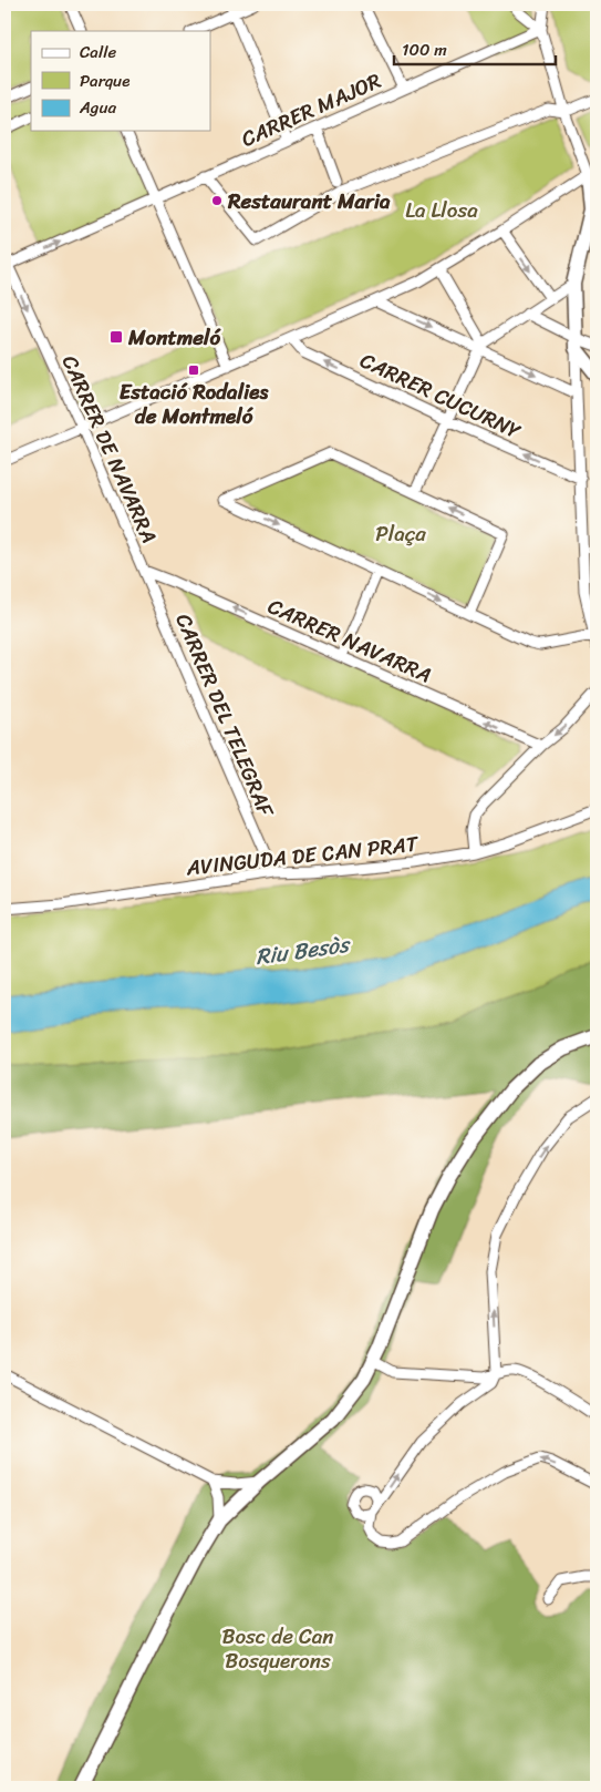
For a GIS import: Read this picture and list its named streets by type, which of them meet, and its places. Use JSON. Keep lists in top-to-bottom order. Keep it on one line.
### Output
{"streets":{"street":["CARRER MAJOR","CARRER CUCURNY","CARRER DE NAVARRA","CARRER NAVARRA","CARRER DEL TELEGRAF","AVINGUDA DE CAN PRAT"]},"crossings":[["CARRER MAJOR","CARRER DE NAVARRA"],["CARRER DE NAVARRA","CARRER NAVARRA"],["CARRER DE NAVARRA","CARRER DEL TELEGRAF"],["CARRER NAVARRA","CARRER DEL TELEGRAF"],["CARRER DEL TELEGRAF","AVINGUDA DE CAN PRAT"]],"one_way":["CARRER DE NAVARRA","CARRER NAVARRA"],"water":["Riu Besòs"],"parks":["La Llosa","Plaça","Bosc de Can Bosquerons"],"places":{"other":["Restaurant Maria"],"transit":["Montmeló","Estació Rodalies de Montmeló"]},"legend":["Calle","Parque","Agua"],"scale_bar":"100 m"}
